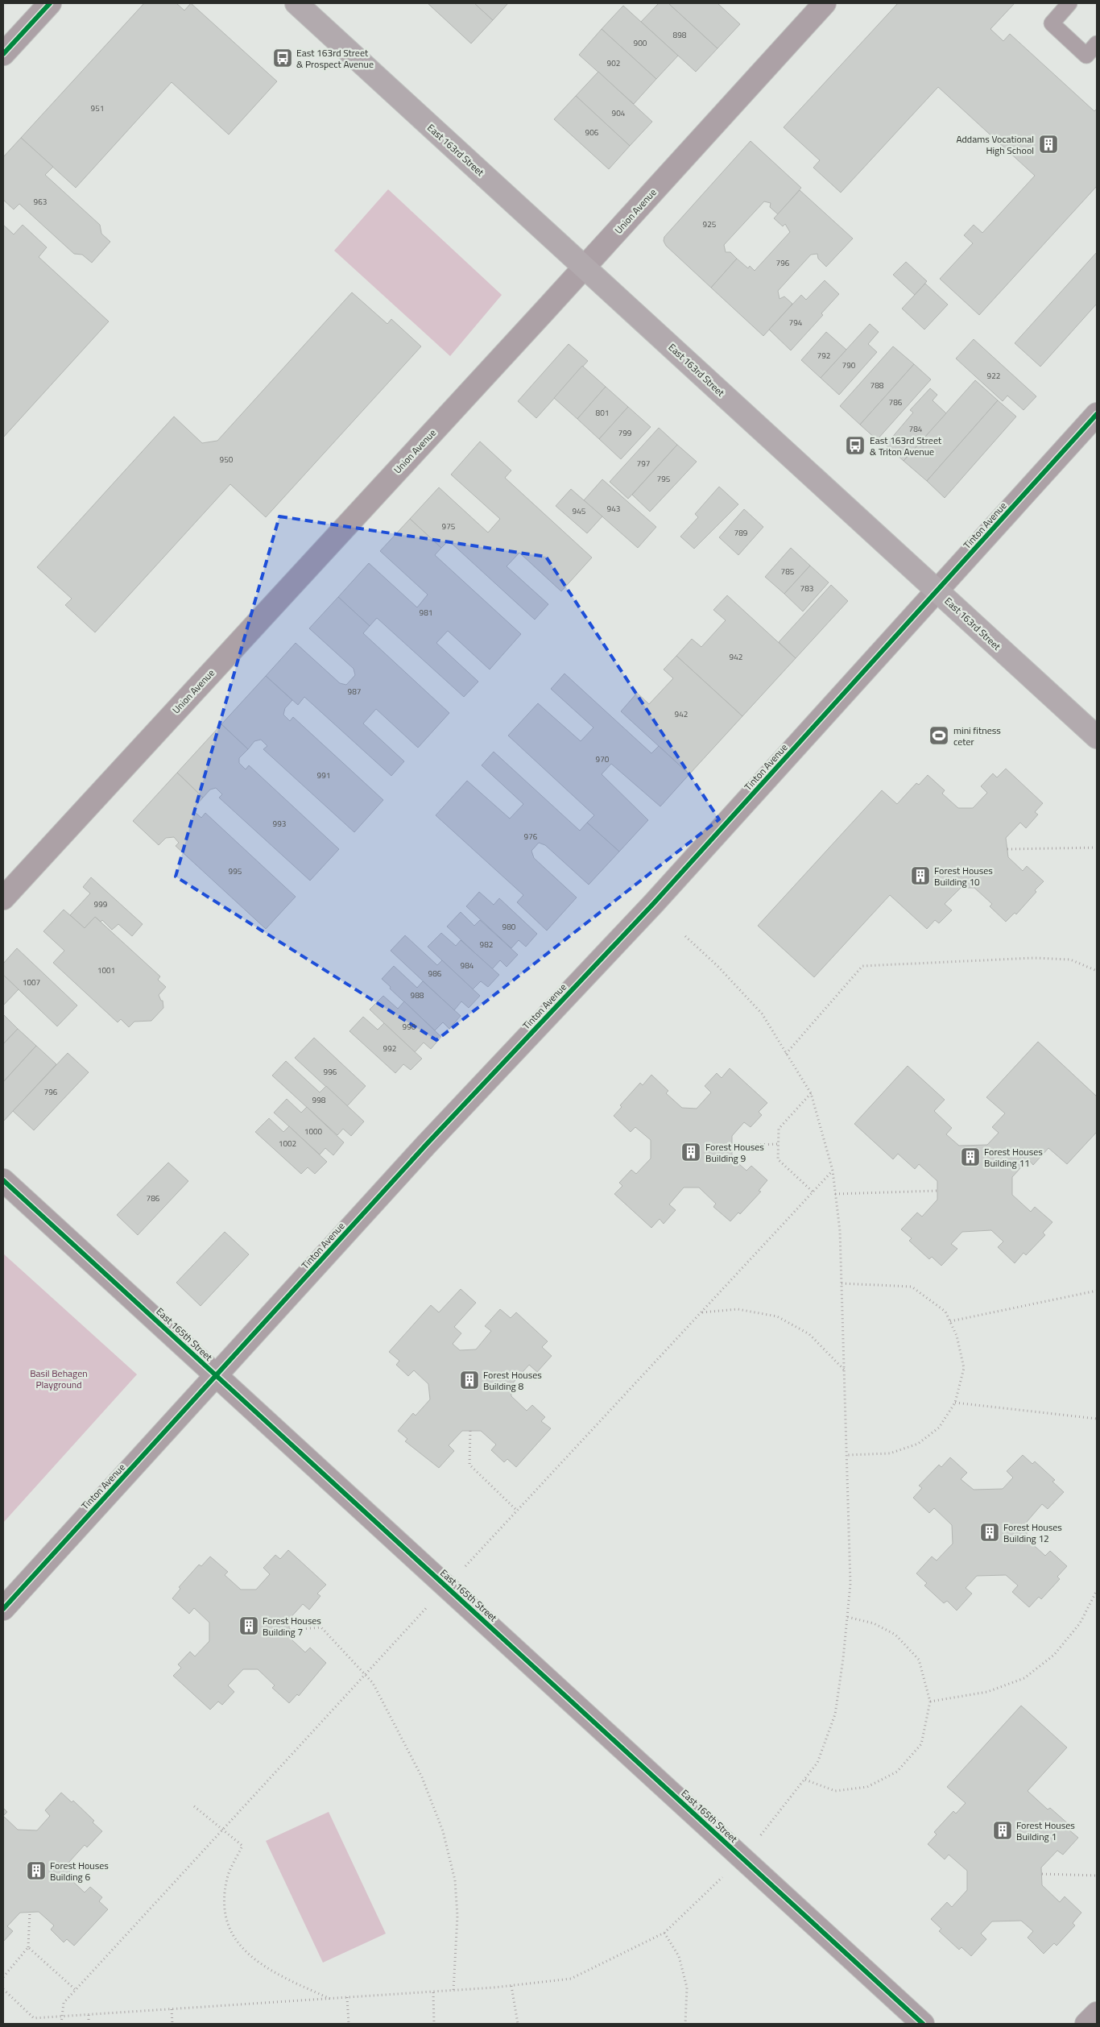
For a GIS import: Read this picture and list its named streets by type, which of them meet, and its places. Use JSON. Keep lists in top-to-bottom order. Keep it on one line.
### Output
{"streets":{"main road":["East 163rd Street"],"street":["Union Avenue","Tinton Avenue","East 165th Street"]},"crossings":[["East 163rd Street","Union Avenue"],["East 163rd Street","Tinton Avenue"],["Tinton Avenue","East 165th Street"]],"parks":["Basil Behagen Playground"],"places":{"bus stop":["East 163rd Street & Prospect Avenue","East 163rd Street & Triton Avenue"],"building":["Addams Vocational High School","Forest Houses Building 10","Forest Houses Building 9","Forest Houses Building 11","Forest Houses Building 8","Forest Houses Building 12","Forest Houses Building 7","Forest Houses Building 1","Forest Houses Building 6"],"sports":["mini fitness ceter"]},"house_numbers":["898","900","902","951","904","906","963","925","796","794","792","790","922","788","786","801","784","799","950","797","795","943","945","975","789","785","783","981","942","987","942","970","991","993","976","995","999","980","982","984","1001","986","1007","988","990","992","996","796","998","1000","1002","786"]}
